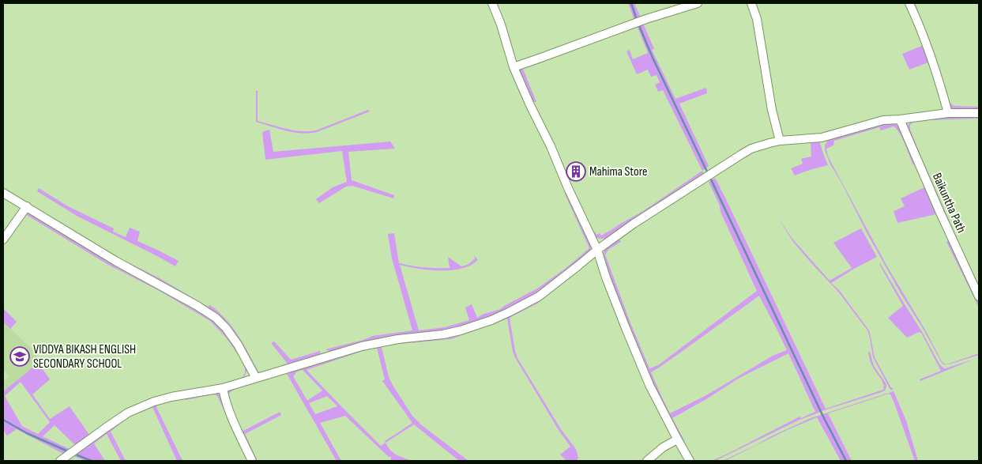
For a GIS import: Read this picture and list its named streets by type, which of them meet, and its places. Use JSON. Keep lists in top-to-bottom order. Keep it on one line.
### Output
{"streets":{"street":["Baikuntha Path"]},"places":{"building":["Mahima Store"],"school or university":["VIDDYA BIKASH ENGLISH SECONDARY SCHOOL"]}}
